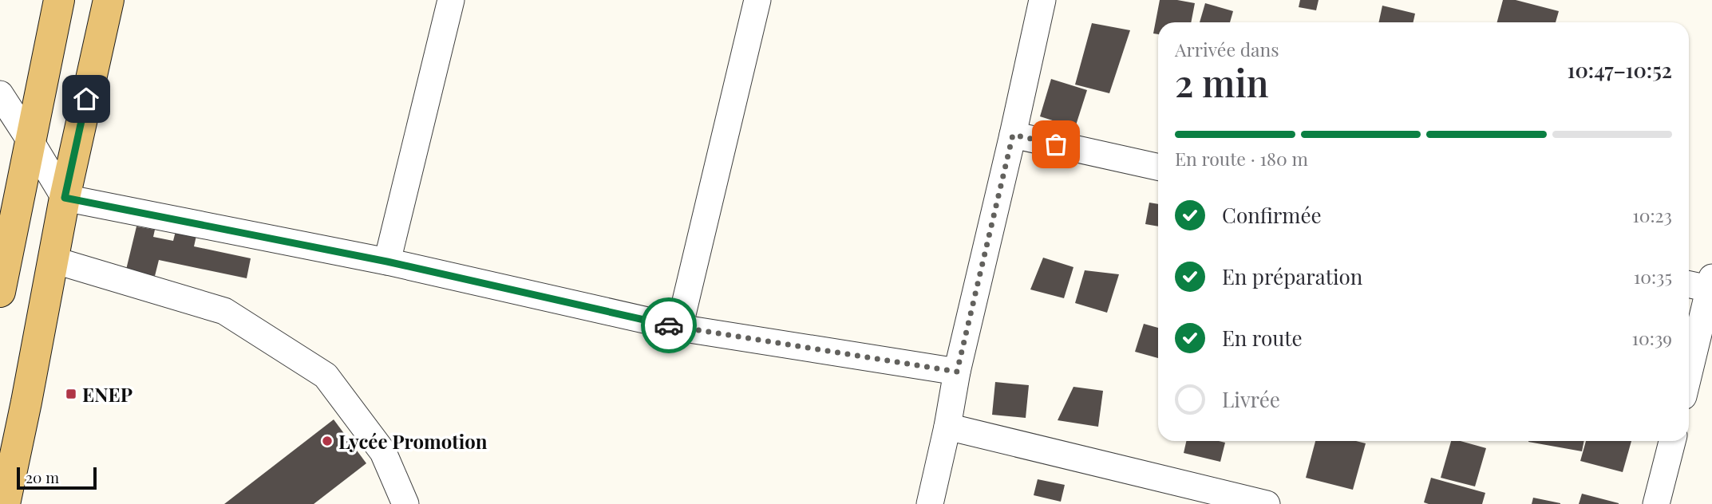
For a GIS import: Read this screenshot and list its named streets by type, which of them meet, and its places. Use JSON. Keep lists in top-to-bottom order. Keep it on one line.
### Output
{"places":{"transit":["ENEP"],"other":["Lycée Promotion"]},"scale_bar":"20 m","page":{"heading":["2 min","Arrivée dans","10:47–10:52"],"bar":"En route · 180 m","list":[["Confirmée","10:23"],["En préparation","10:35"],["En route","10:39"],"Livrée"],"scale":"20 m"}}
